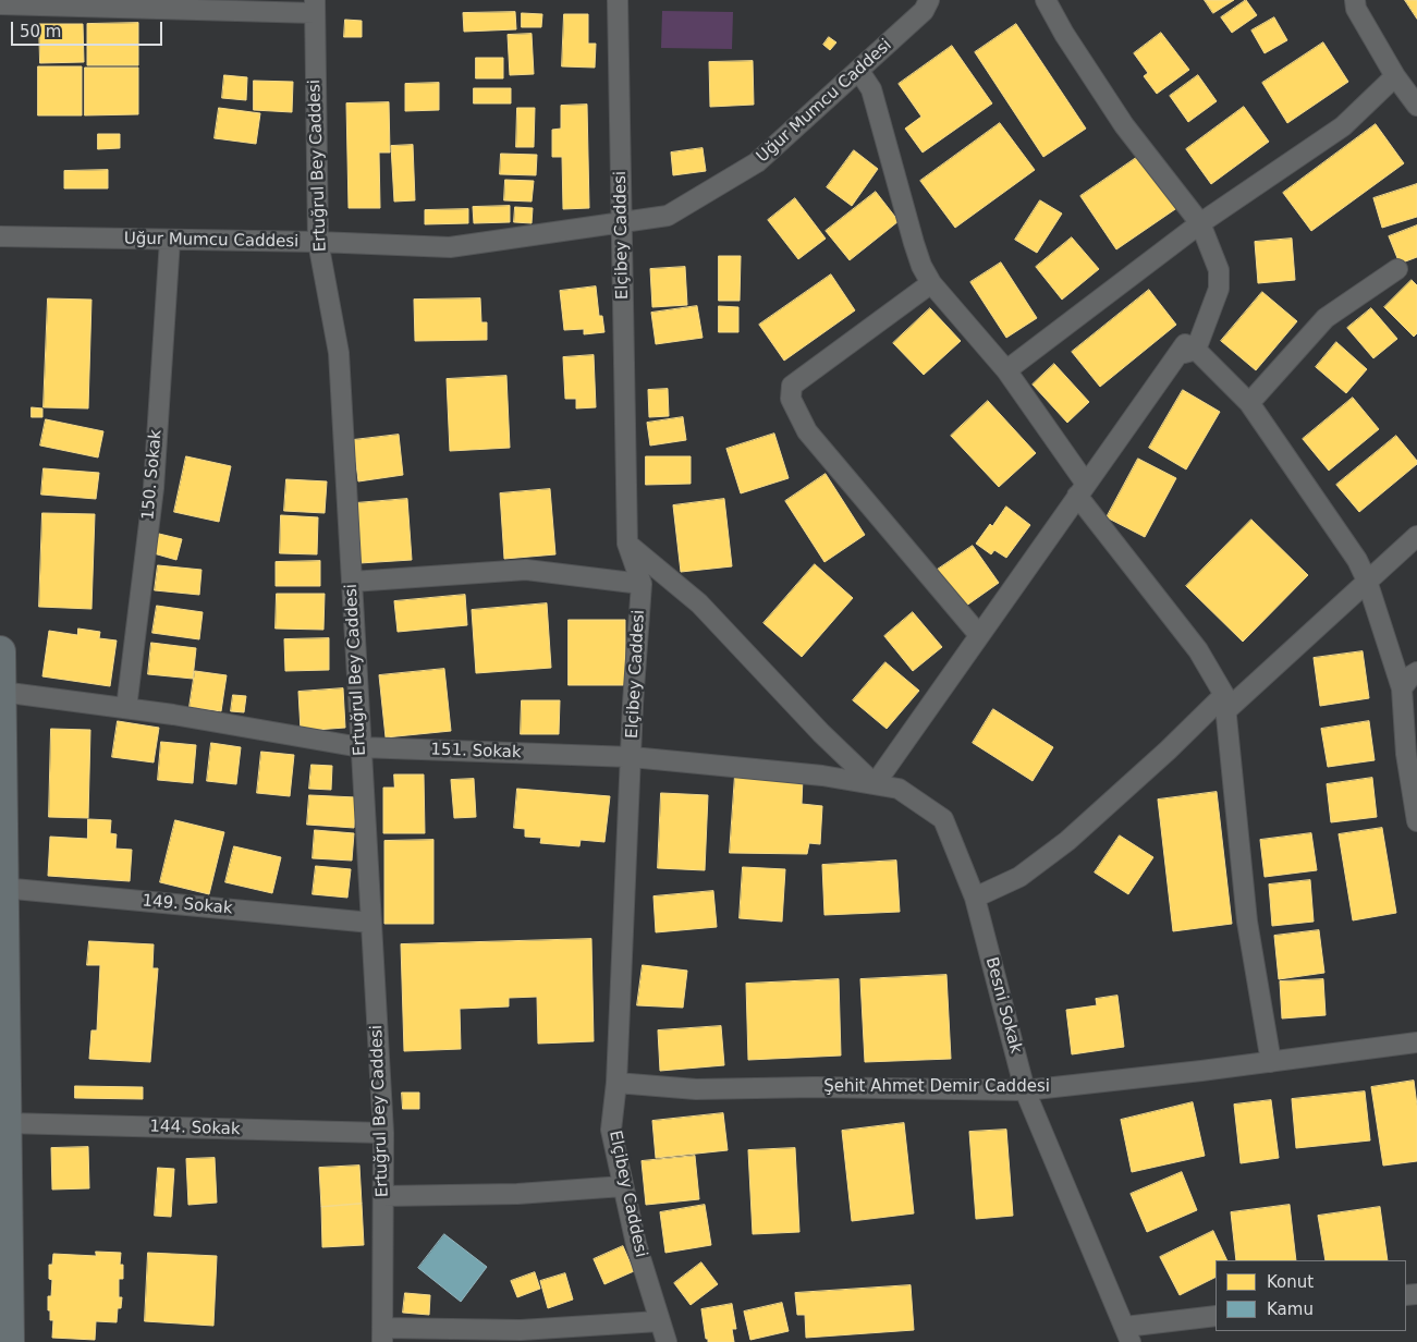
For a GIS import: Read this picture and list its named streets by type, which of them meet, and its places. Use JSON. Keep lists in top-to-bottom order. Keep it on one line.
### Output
{"streets":{"street":["Uğur Mumcu Caddesi","Ertuğrul Bey Caddesi","Elçibey Caddesi","150. Sokak","151. Sokak","149. Sokak","Besni Sokak","Şehit Ahmet Demir Caddesi","144. Sokak"]},"crossings":[["Uğur Mumcu Caddesi","Ertuğrul Bey Caddesi"],["Uğur Mumcu Caddesi","Elçibey Caddesi"],["Uğur Mumcu Caddesi","150. Sokak"],["Ertuğrul Bey Caddesi","151. Sokak"],["Ertuğrul Bey Caddesi","149. Sokak"],["Ertuğrul Bey Caddesi","144. Sokak"],["Elçibey Caddesi","151. Sokak"],["Elçibey Caddesi","Şehit Ahmet Demir Caddesi"],["150. Sokak","151. Sokak"],["151. Sokak","Besni Sokak"],["Besni Sokak","Şehit Ahmet Demir Caddesi"]],"legend":["Konut","Kamu"],"scale_bar":"50 m"}
